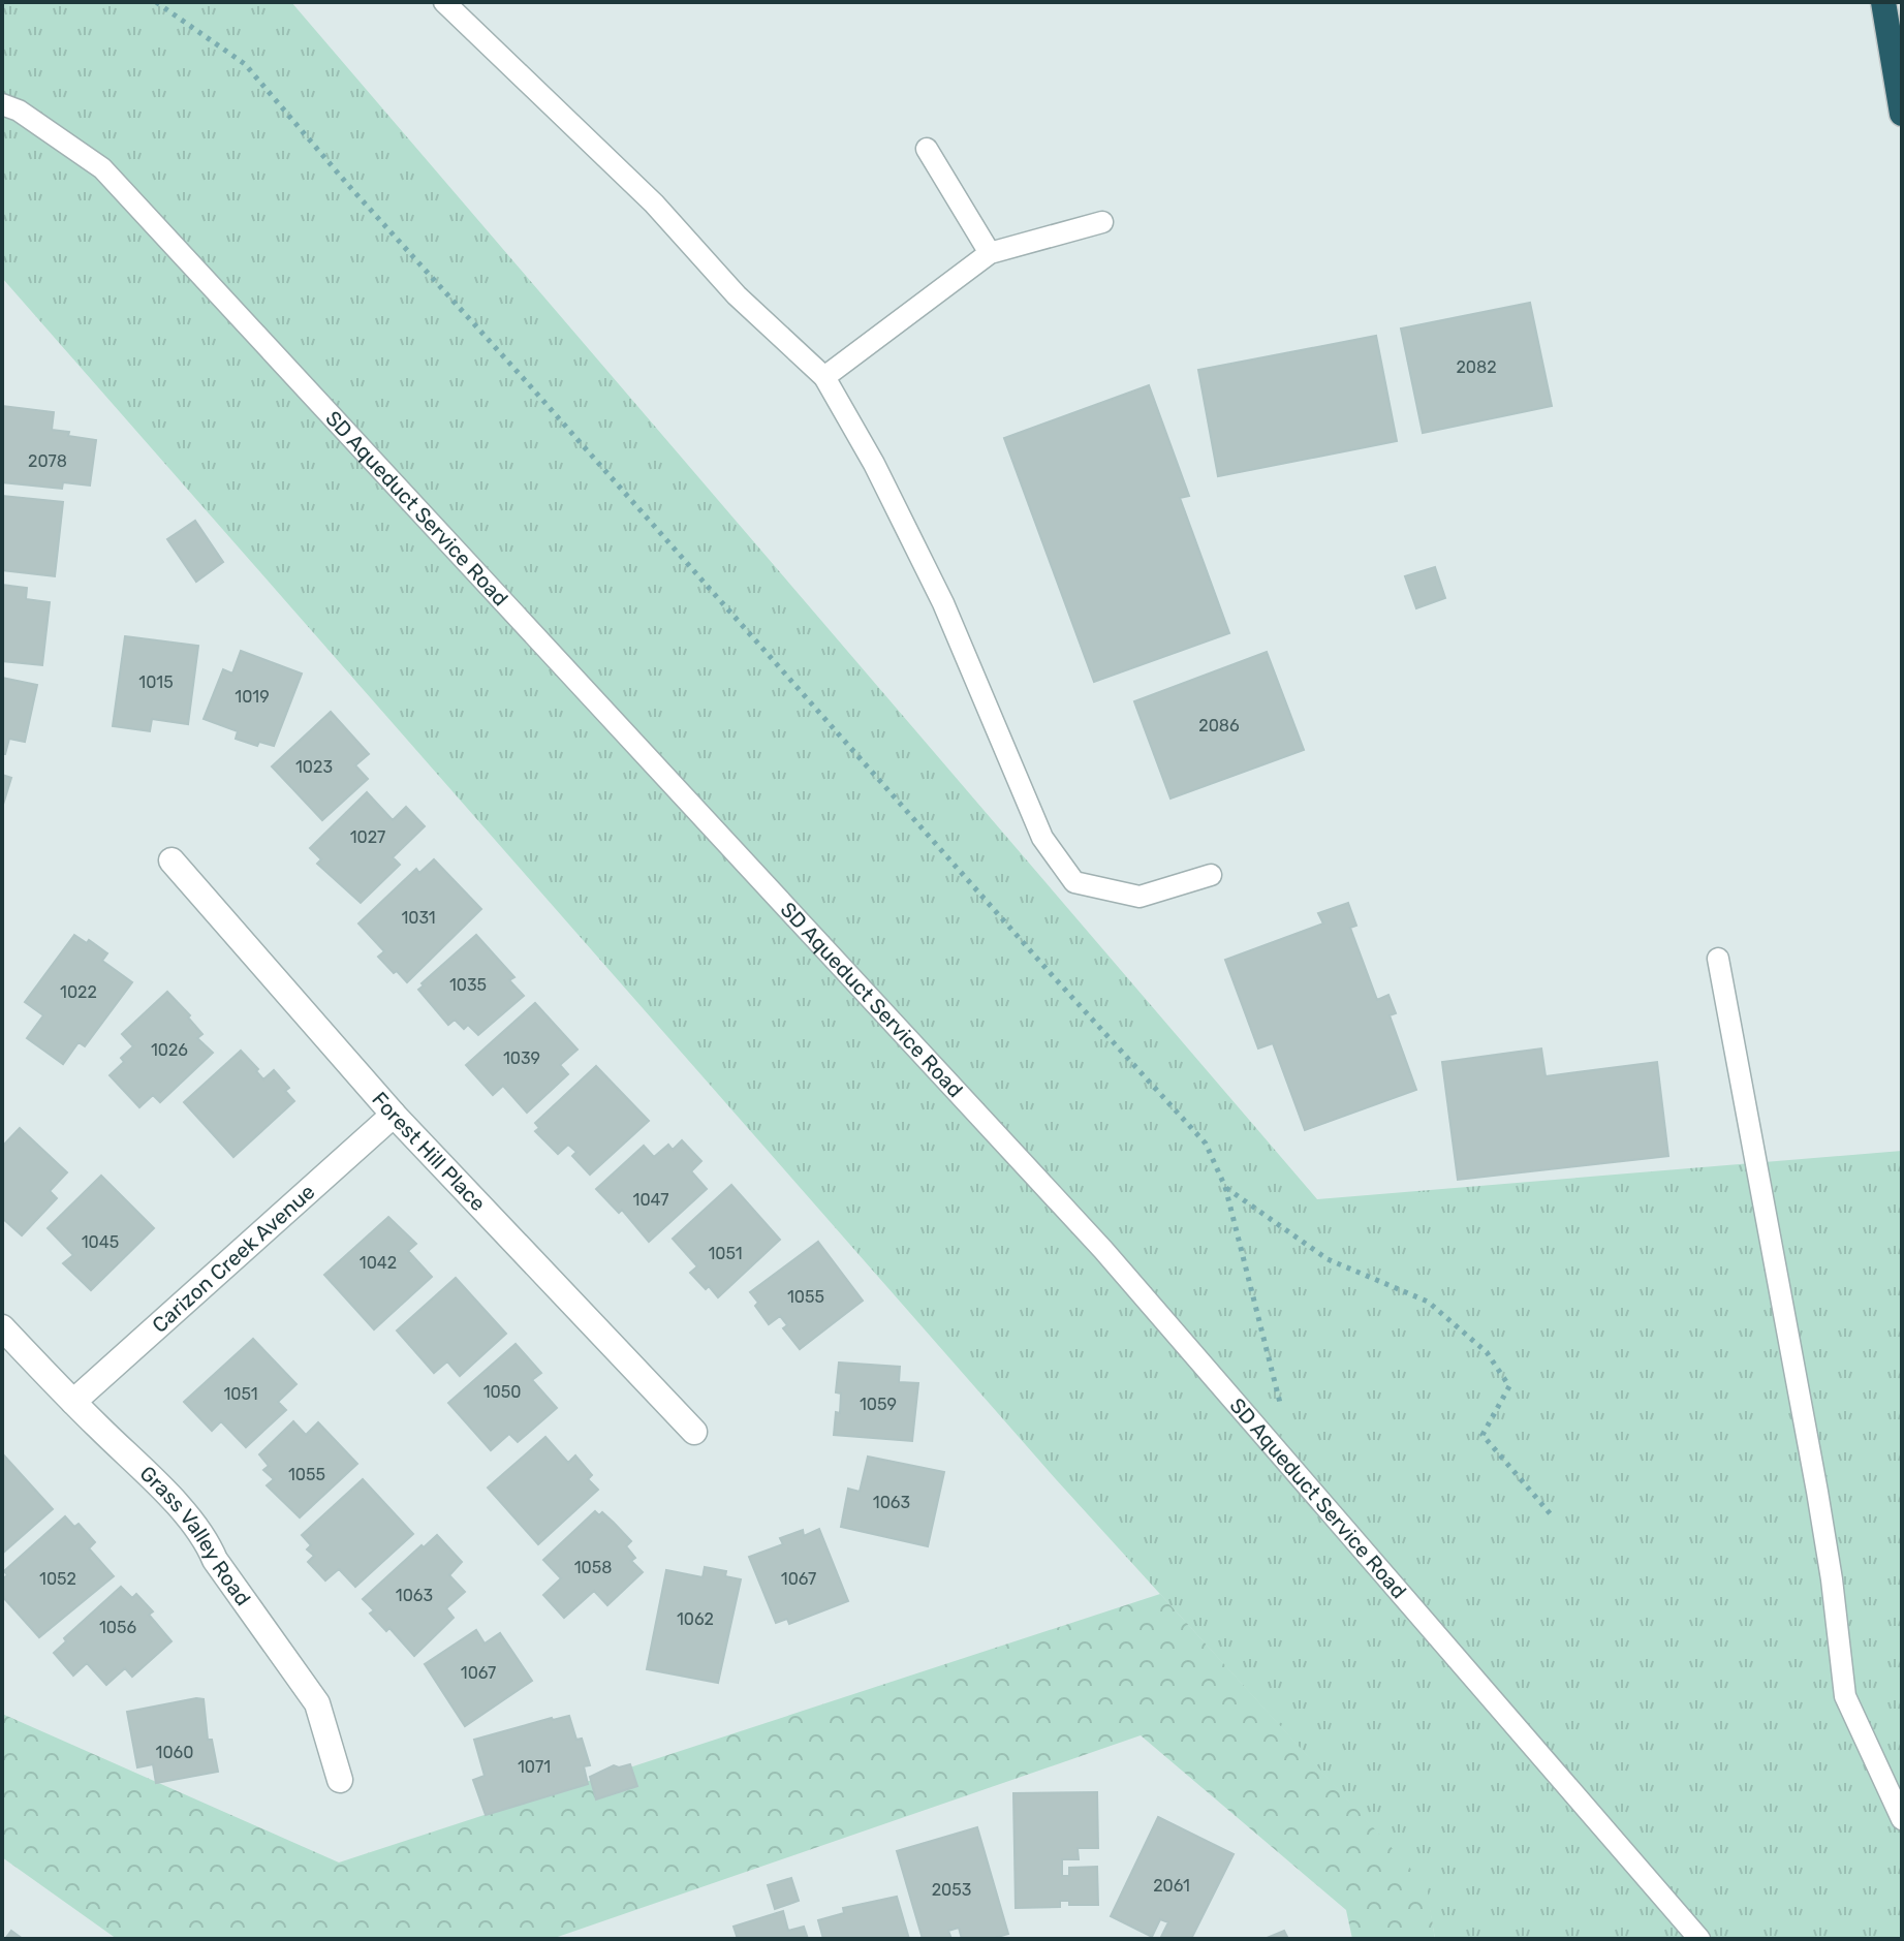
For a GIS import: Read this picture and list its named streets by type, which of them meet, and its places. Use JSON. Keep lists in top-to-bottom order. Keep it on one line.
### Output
{"streets":{"street":["Forest Hill Place","Carizon Creek Avenue","Grass Valley Road"],"lane":["SD Aqueduct Service Road"]},"crossings":[["Forest Hill Place","Carizon Creek Avenue"],["Carizon Creek Avenue","Grass Valley Road"]],"house_numbers":["2082","2078","1015","1019","2086","1023","1027","1031","1035","1022","1026","1039","1047","1045","1051","1042","1055","1050","1051","1059","1055","1063","1058","1052","1067","1063","1062","1056","1067","1060","1071","2061","2053"]}
